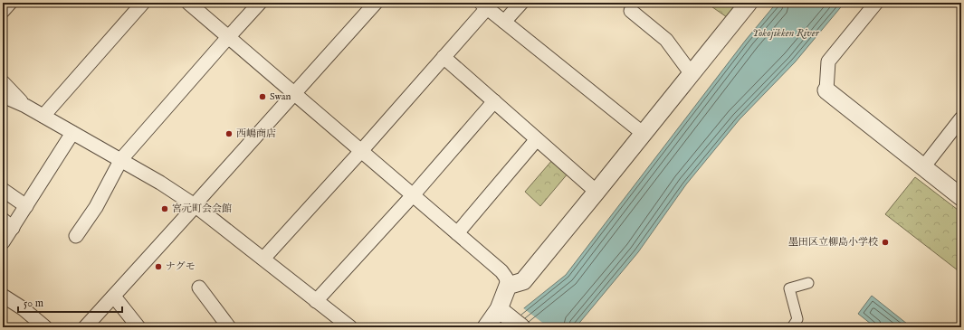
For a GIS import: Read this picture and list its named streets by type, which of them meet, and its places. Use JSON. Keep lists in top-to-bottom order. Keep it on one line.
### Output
{"water":["Yokojikken River"],"places":["Swan","西嶋商店","宮元町会会館","墨田区立柳島小学校","ナグモ"],"scale_bar":"50 m"}
